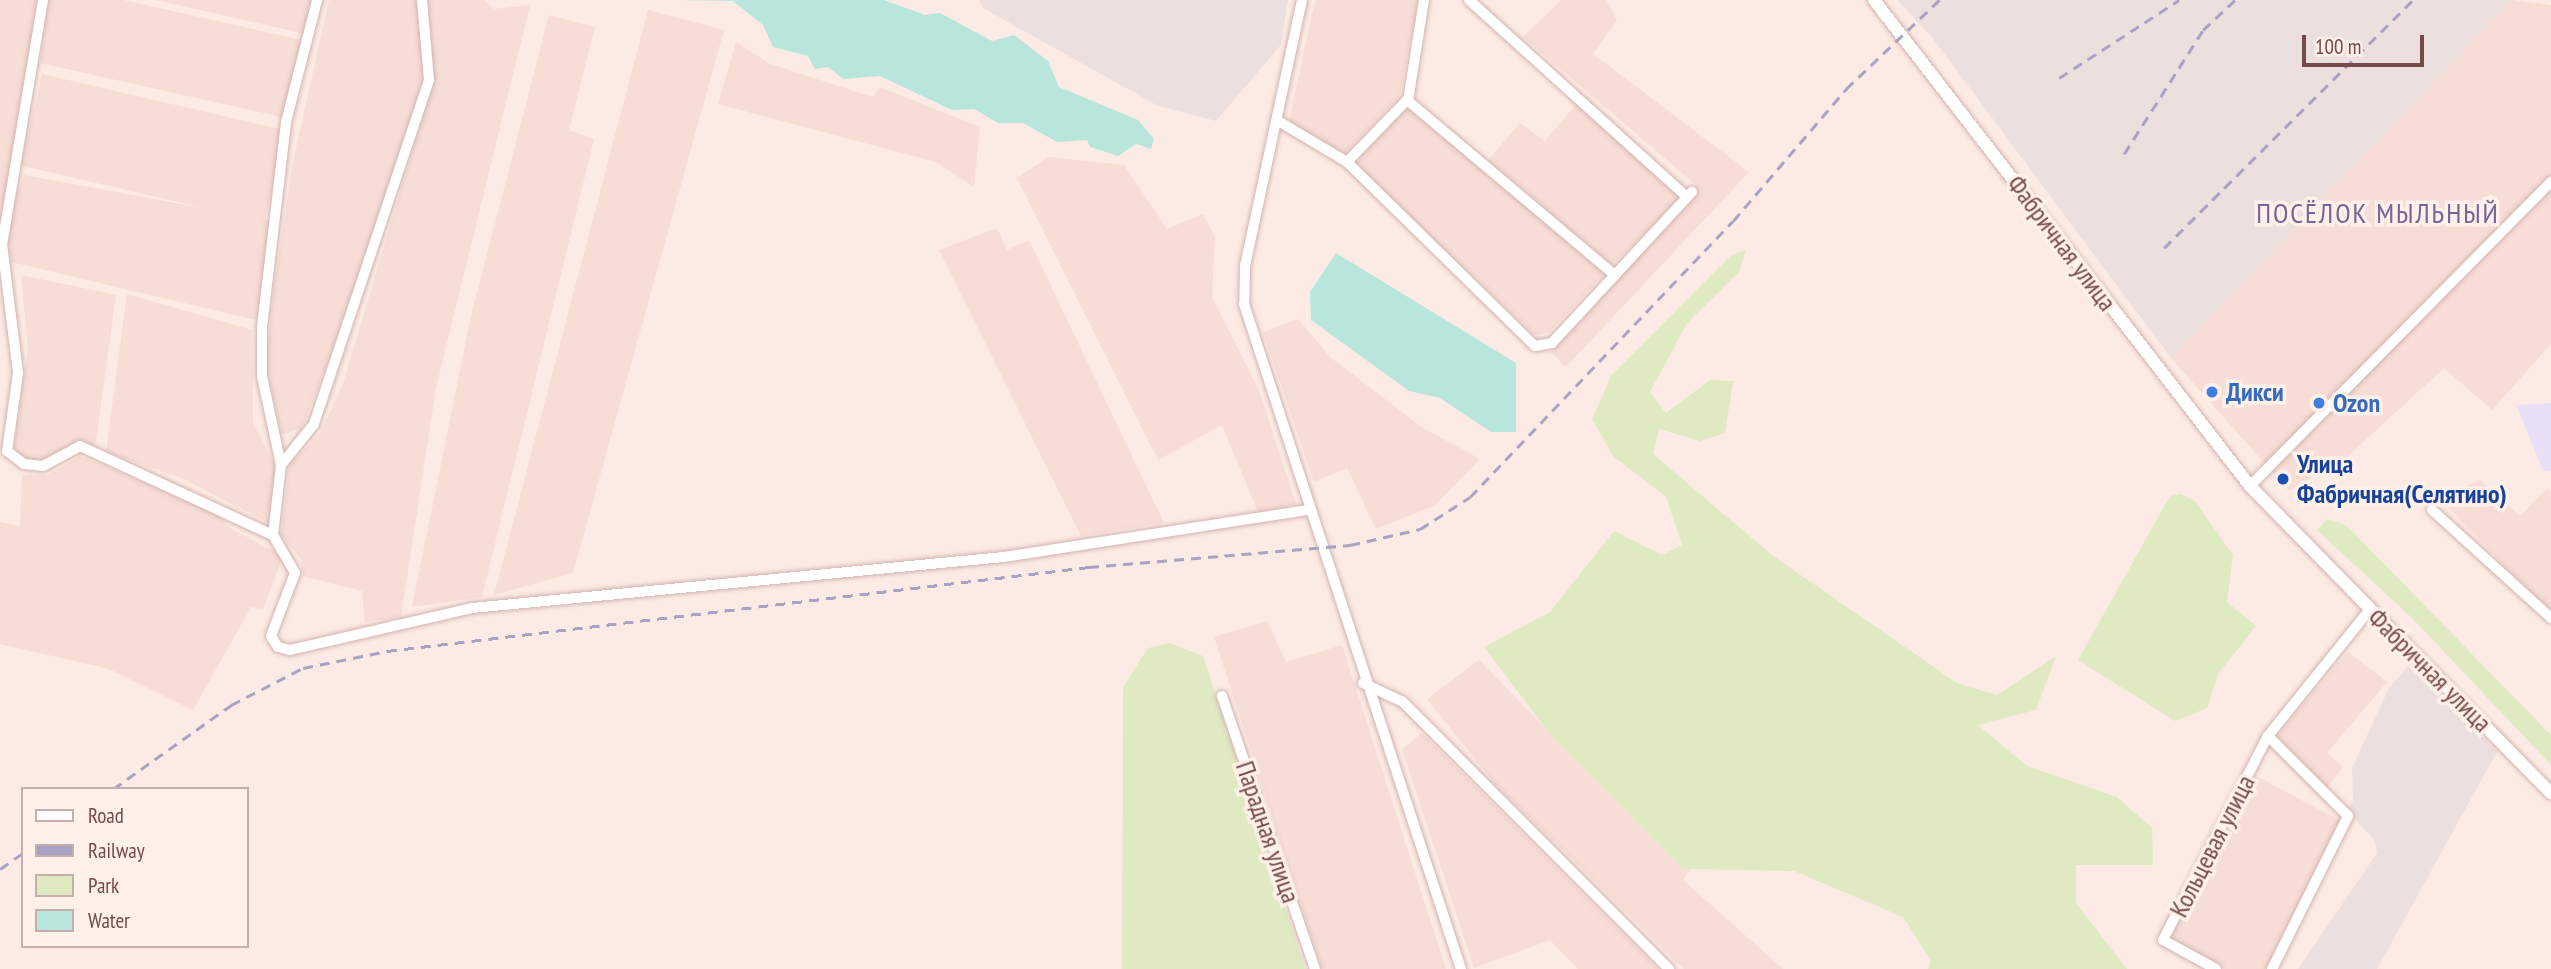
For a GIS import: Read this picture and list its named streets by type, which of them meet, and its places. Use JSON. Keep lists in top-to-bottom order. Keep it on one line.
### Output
{"streets":{"street":["Фабричная улица","Парадная улица","Кольцевая улица"]},"crossings":[["Фабричная улица","Кольцевая улица"]],"districts":["ПОСЁЛОК МЫЛЬНЫЙ"],"places":["Дикси","Ozon","Улица Фабричная(Селятино)"],"legend":["Road","Railway","Park","Water"],"scale_bar":"100 m"}
